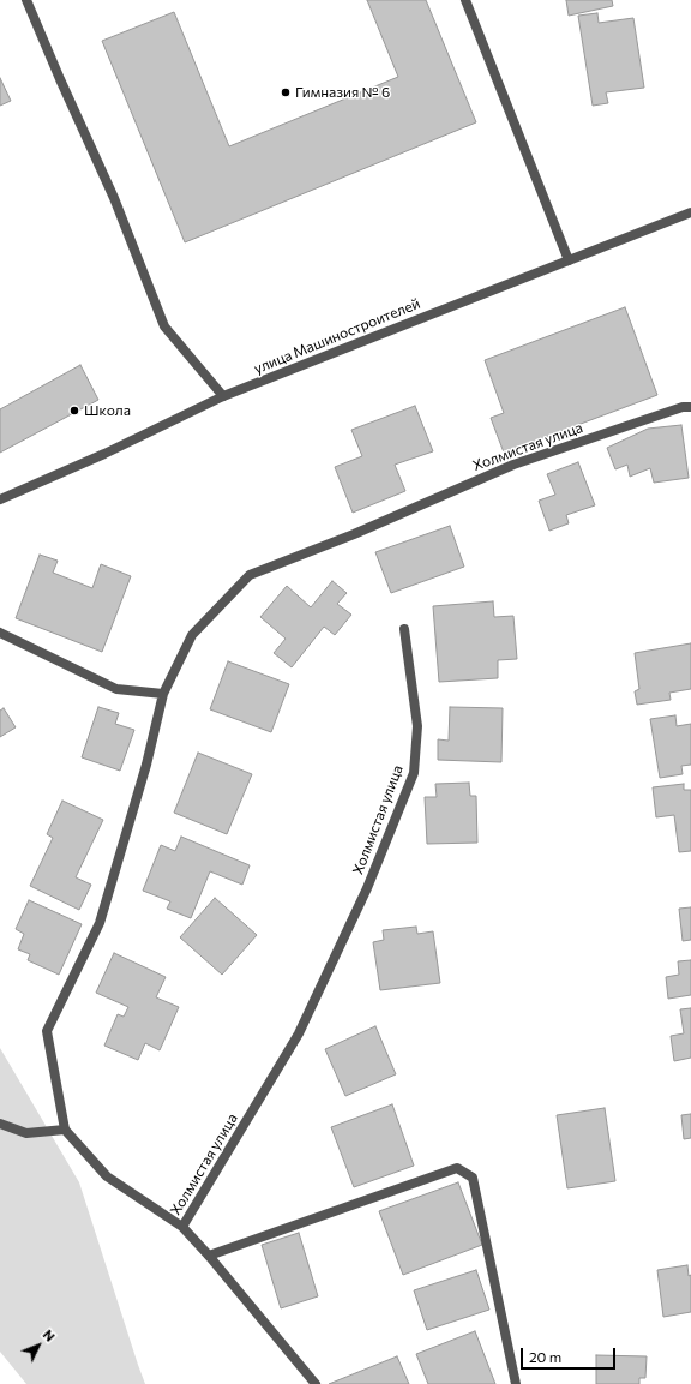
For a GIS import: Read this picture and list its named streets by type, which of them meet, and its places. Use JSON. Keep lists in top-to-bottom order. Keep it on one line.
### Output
{"streets":{"street":["улица Машиностроителей","Холмистая улица"]},"places":["Гимназия № 6","Школа"],"scale_bar":"20 m","north":"top right"}
